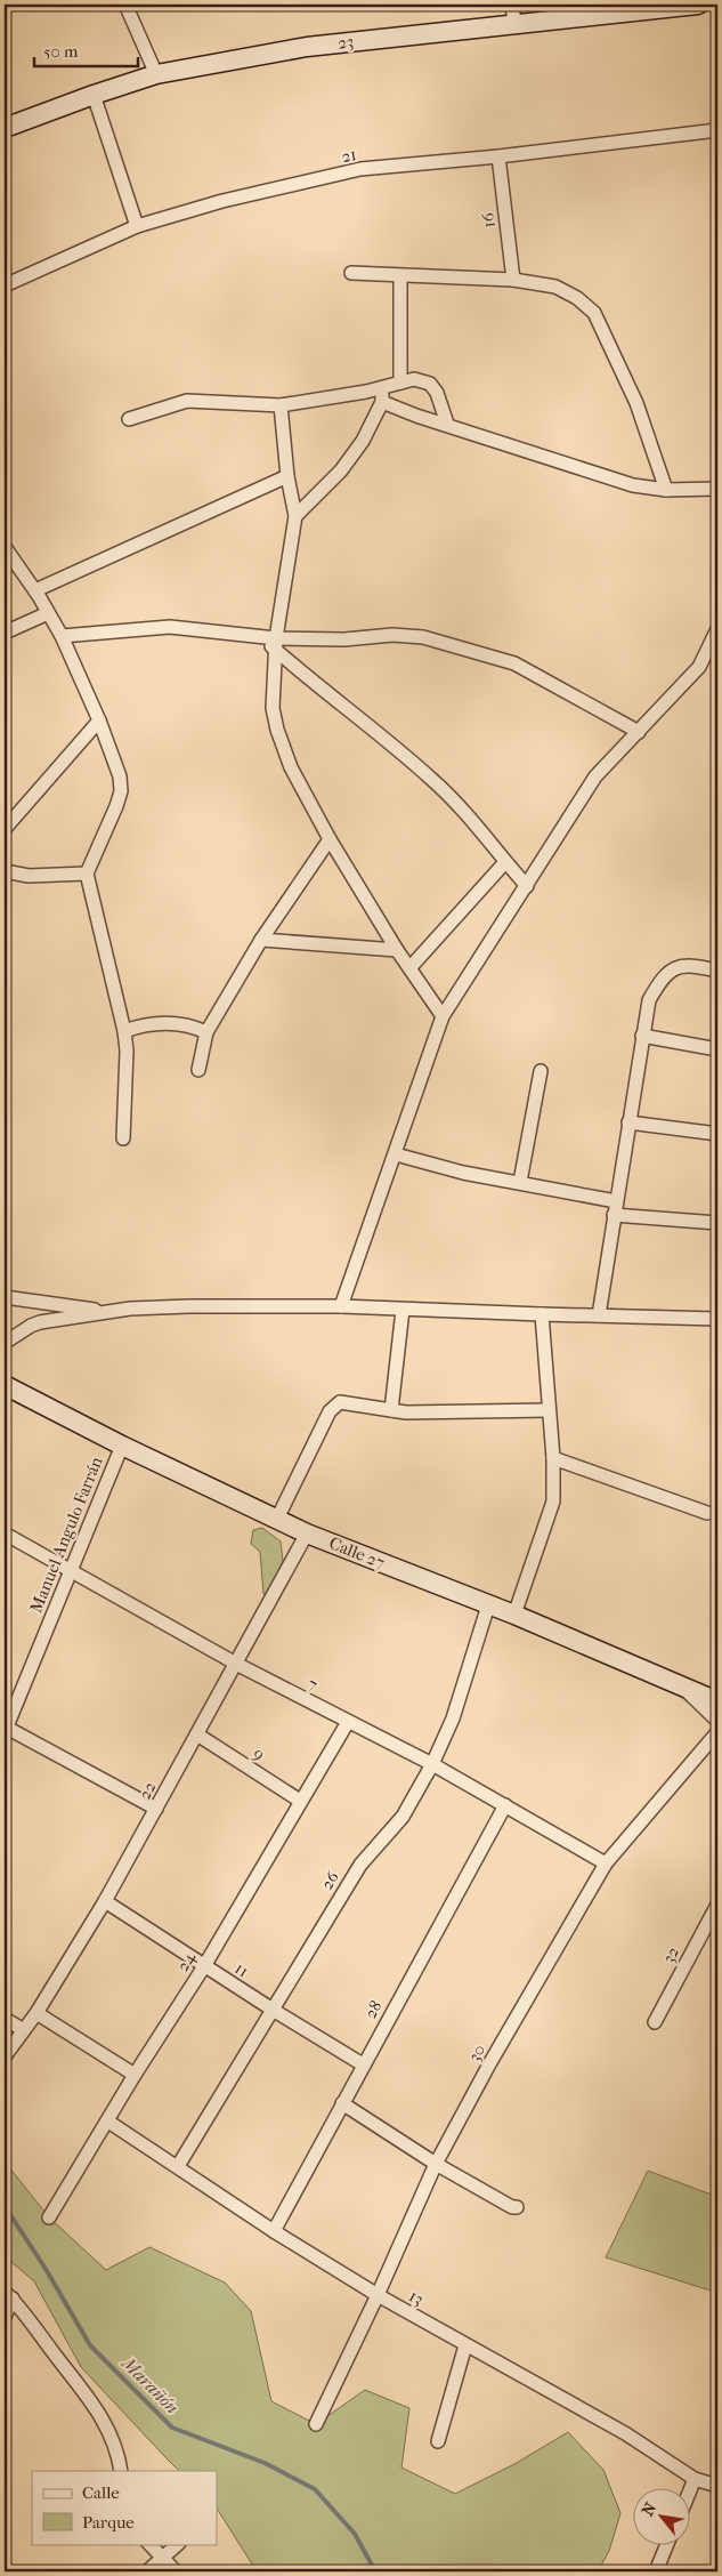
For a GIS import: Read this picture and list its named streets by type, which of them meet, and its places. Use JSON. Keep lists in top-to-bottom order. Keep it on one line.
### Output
{"streets":{"main road":["23","Calle 27"],"street":["21","16","Manuel Angulo Farrán","7","9","22","26","32","24","11","28","30","13"]},"crossings":[["21","16"],["Manuel Angulo Farrán","Calle 27"],["Manuel Angulo Farrán","7"],["Calle 27","22"],["Calle 27","26"],["7","22"],["7","26"],["7","24"],["7","28"],["7","30"],["9","22"],["9","24"],["22","11"],["26","11"],["26","13"],["24","11"],["24","13"],["11","28"],["28","13"],["30","13"]],"water":["Marañón"],"legend":["Calle","Parque"],"scale_bar":"50 m","north":"top left"}
